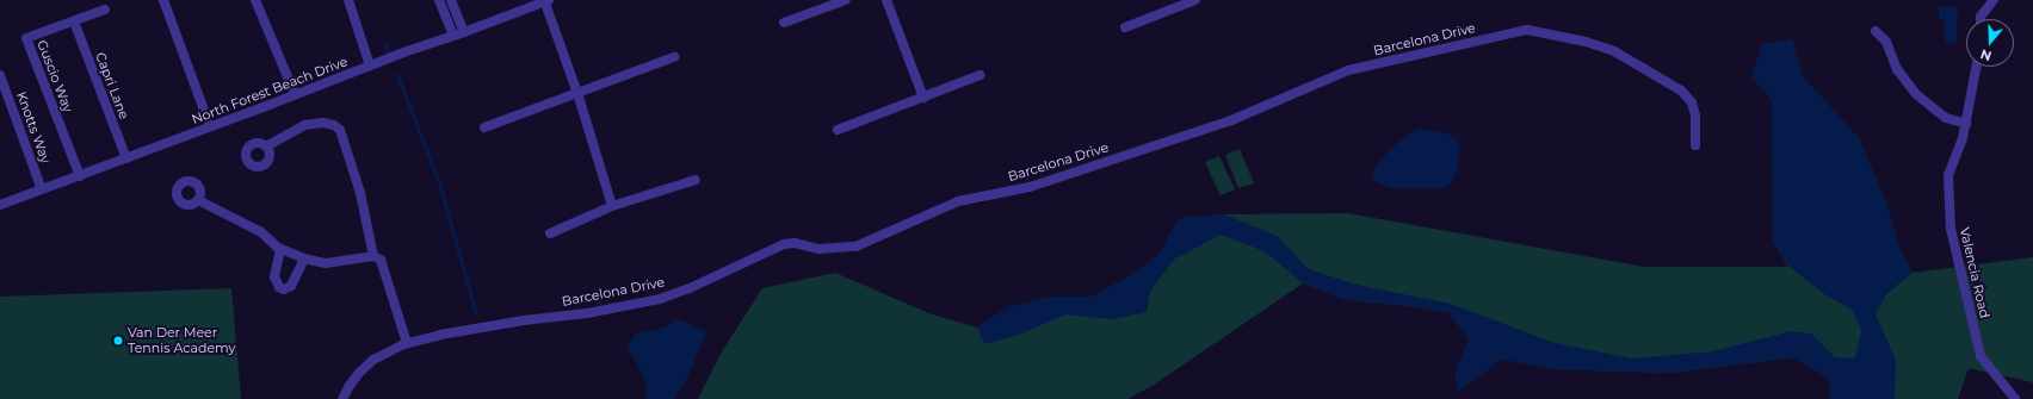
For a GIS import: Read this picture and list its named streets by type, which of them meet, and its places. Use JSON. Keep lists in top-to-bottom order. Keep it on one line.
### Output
{"streets":{"street":["Barcelona Drive","Guscio Way","Capri Lane","North Forest Beach Drive","Knotts Way","Valencia Road"]},"crossings":[["Guscio Way","Capri Lane"],["Guscio Way","North Forest Beach Drive"],["Capri Lane","North Forest Beach Drive"],["North Forest Beach Drive","Knotts Way"]],"places":["Van Der Meer Tennis Academy"],"north":"bottom"}
